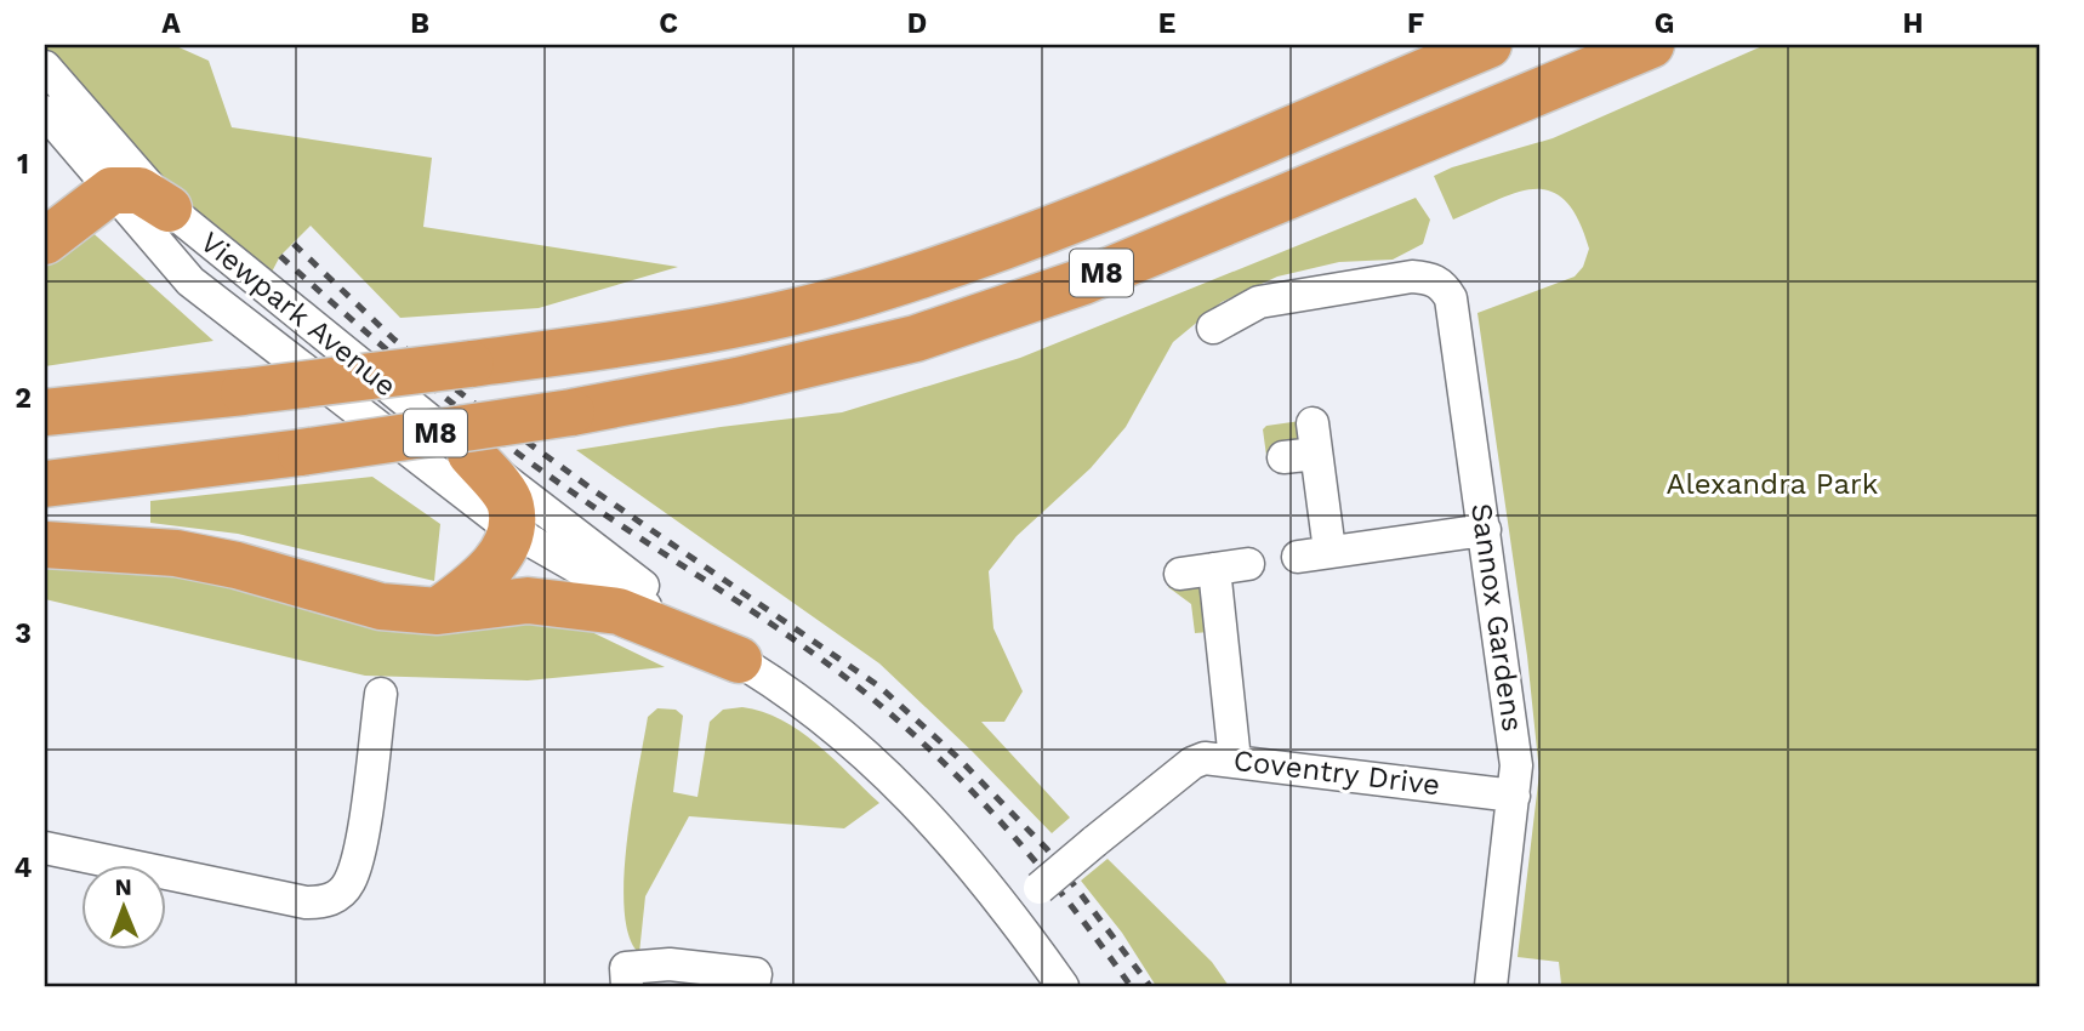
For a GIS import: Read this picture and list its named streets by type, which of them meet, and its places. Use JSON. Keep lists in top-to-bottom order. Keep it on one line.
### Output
{"streets":{"highway":["M8"],"street":["Viewpark Avenue","Sannox Gardens","Coventry Drive"]},"crossings":[["Viewpark Avenue","Coventry Drive"],["Sannox Gardens","Coventry Drive"]],"parks":["Alexandra Park"],"north":"top","grid":{"columns":["A","B","C","D","E","F","G","H"],"rows":["1","2","3","4"]}}
